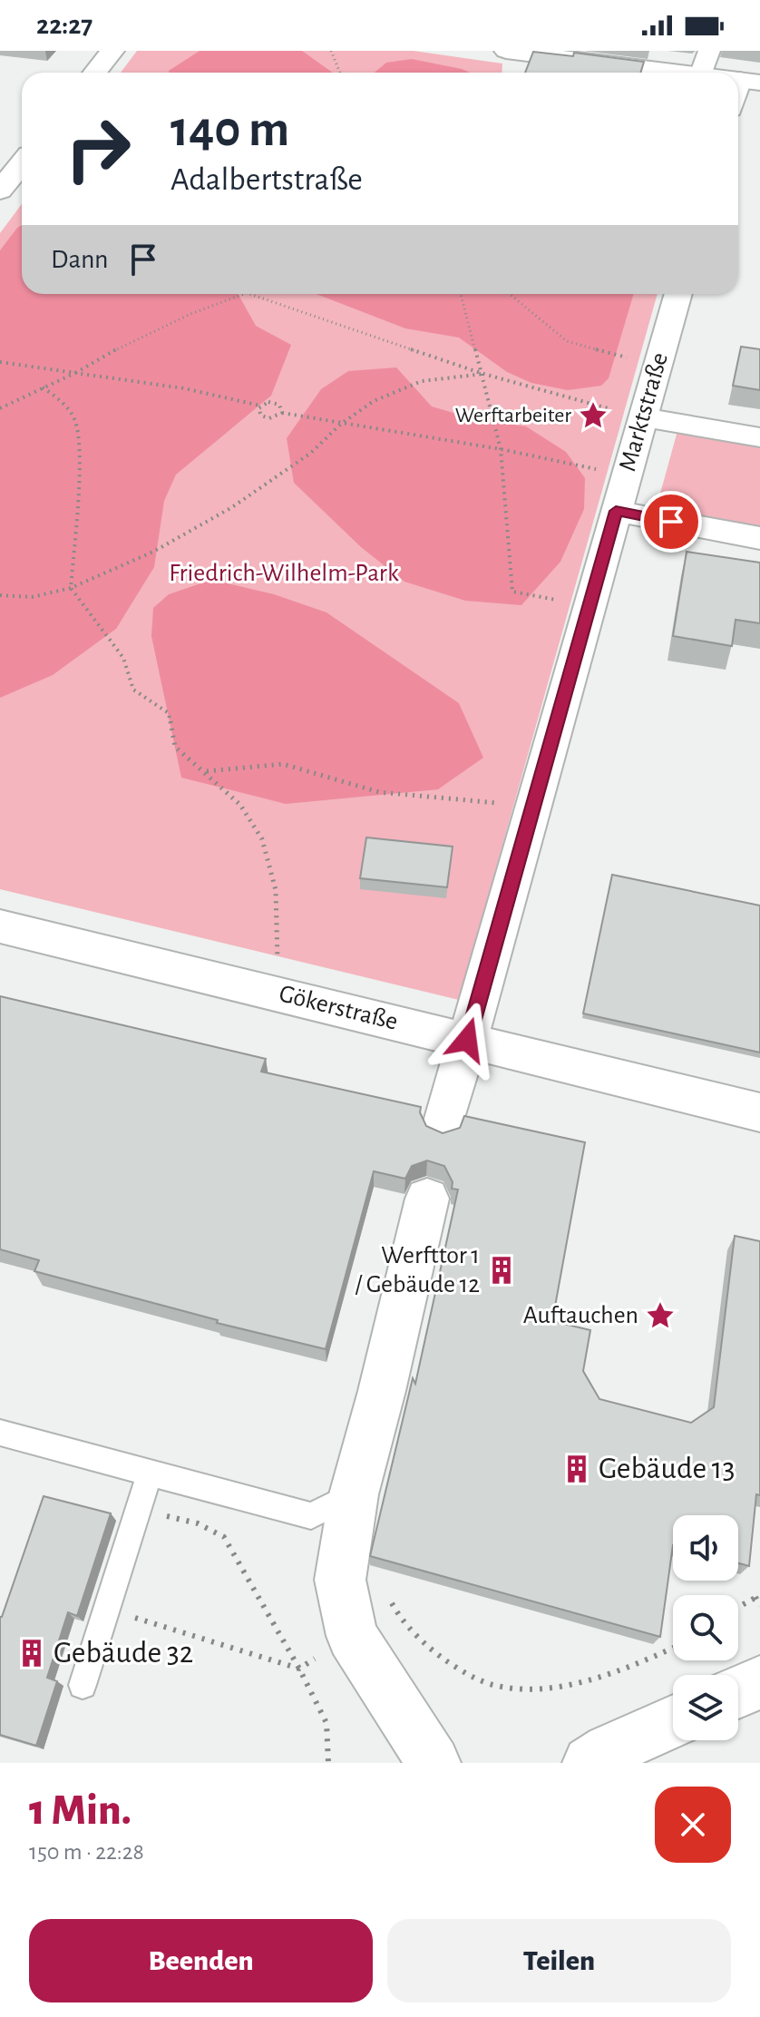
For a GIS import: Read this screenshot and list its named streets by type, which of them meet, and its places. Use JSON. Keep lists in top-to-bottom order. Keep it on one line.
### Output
{"streets":{"street":["Marktstraße","Gökerstraße"]},"crossings":[["Marktstraße","Gökerstraße"]],"parks":["Friedrich-Wilhelm-Park"],"places":{"place":["Werftarbeiter","Auftauchen"],"building":["Werfttor 1 / Gebäude 12","Gebäude 13","Gebäude 32"]},"page":{"status":"22:27","turn":["140 m","Adalbertstraße"],"then":"Dann","heading":["1 Min.","150 m · 22:28"],"buttons":["Beenden","Teilen"]}}
